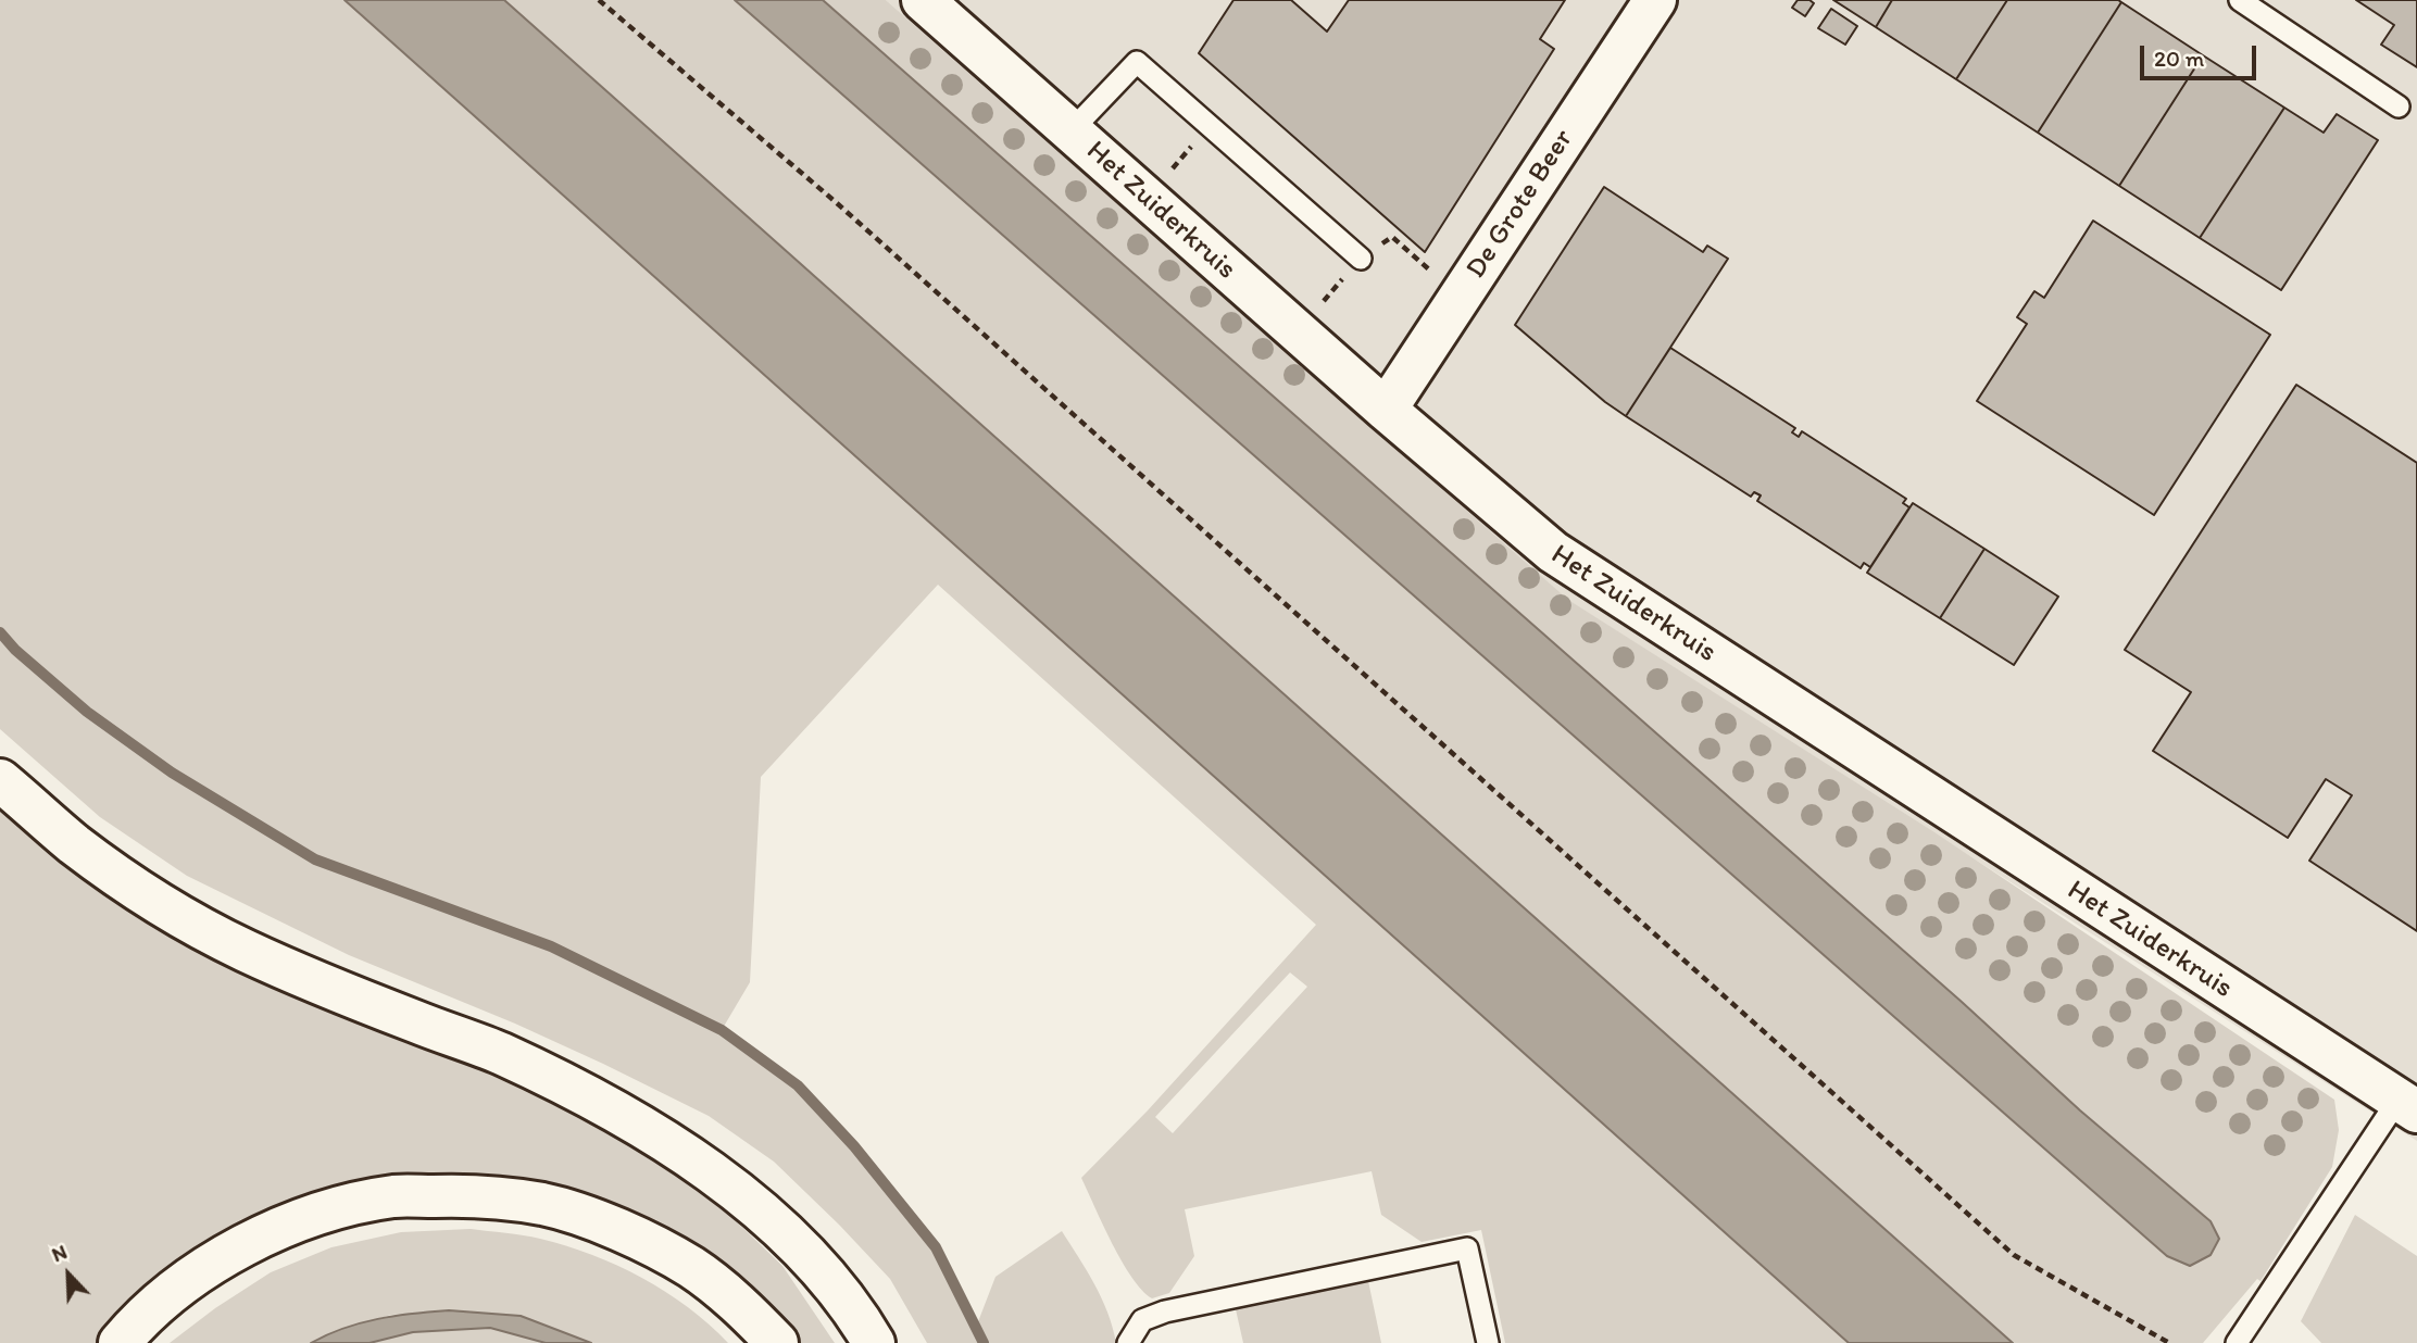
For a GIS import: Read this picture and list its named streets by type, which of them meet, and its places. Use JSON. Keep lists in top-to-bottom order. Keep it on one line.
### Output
{"streets":{"main road":["De Grote Beer","Het Zuiderkruis"]},"crossings":[["De Grote Beer","Het Zuiderkruis"]],"scale_bar":"20 m","north":"top left"}
